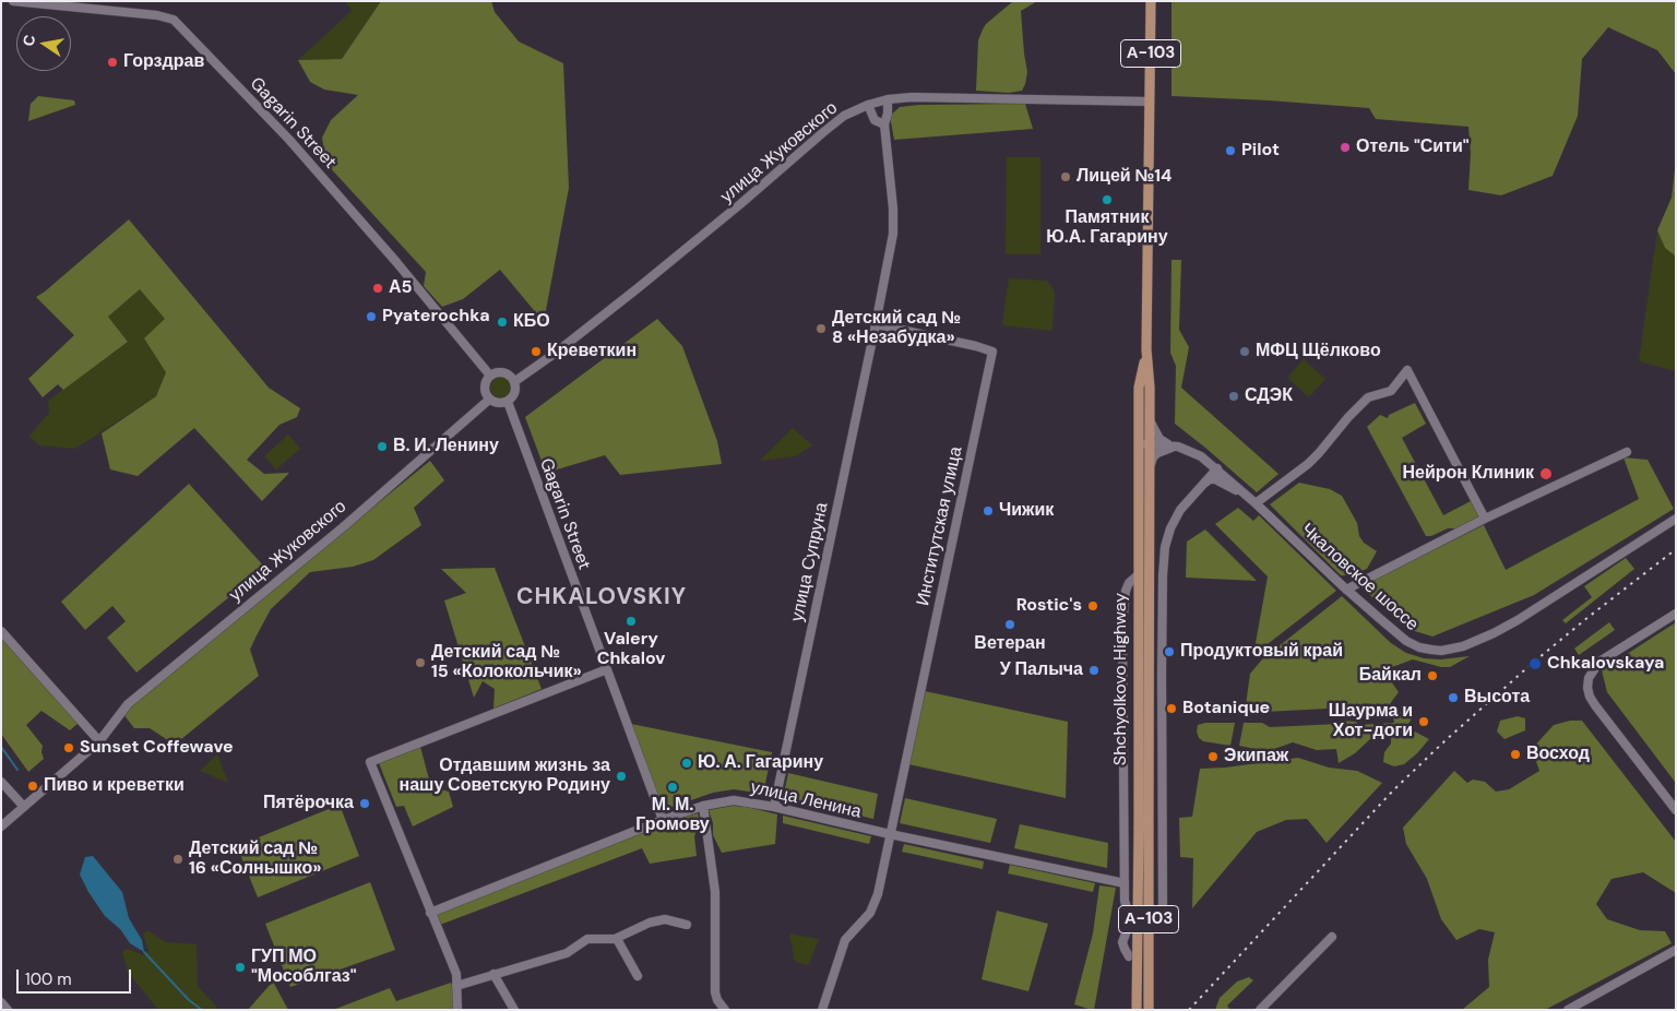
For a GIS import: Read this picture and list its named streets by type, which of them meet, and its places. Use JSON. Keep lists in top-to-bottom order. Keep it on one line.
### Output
{"streets":{"main road":["А-103","Shchyolkovo Highway"],"street":["Gagarin Street","улица Жуковского","Институтская улица","улица Супруна","Чкаловское шоссе","улица Ленина"]},"crossings":[["А-103","Чкаловское шоссе"],["А-103","Shchyolkovo Highway"],["А-103","улица Ленина"],["Gagarin Street","улица Жуковского"],["Gagarin Street","улица Ленина"],["улица Жуковского","Shchyolkovo Highway"],["Институтская улица","улица Супруна"],["Институтская улица","улица Ленина"],["улица Супруна","улица Ленина"],["Чкаловское шоссе","Shchyolkovo Highway"]],"districts":["CHKALOVSKIY"],"places":["Горздрав","Отель \"Сити\"","Pilot","Лицей №14","Памятник Ю.А. Гагарину","А5","Pyaterochka","КБО","Детский сад № 8 «Незабудка»","Креветкин","МФЦ Щёлково","СДЭК","В. И. Ленину","Нейрон Клиник","Чижик","Rostic's","Valery Chkalov","Ветеран","Продуктовый край","Детский сад № 15 «Колокольчик»","Chkalovskaya","У Палыча","Байкал","Высота","Botanique","Шаурма и Хот-доги","Sunset Coffewave","Восход","Экипаж","Ю. А. Гагарину","Отдавшим жизнь за нашу Советскую Родину","Пиво и креветки","М. М. Громову","Пятёрочка","Детский сад № 16 «Солнышко»","ГУП МО \"Мособлгаз\""],"scale_bar":"100 m","north":"left"}
